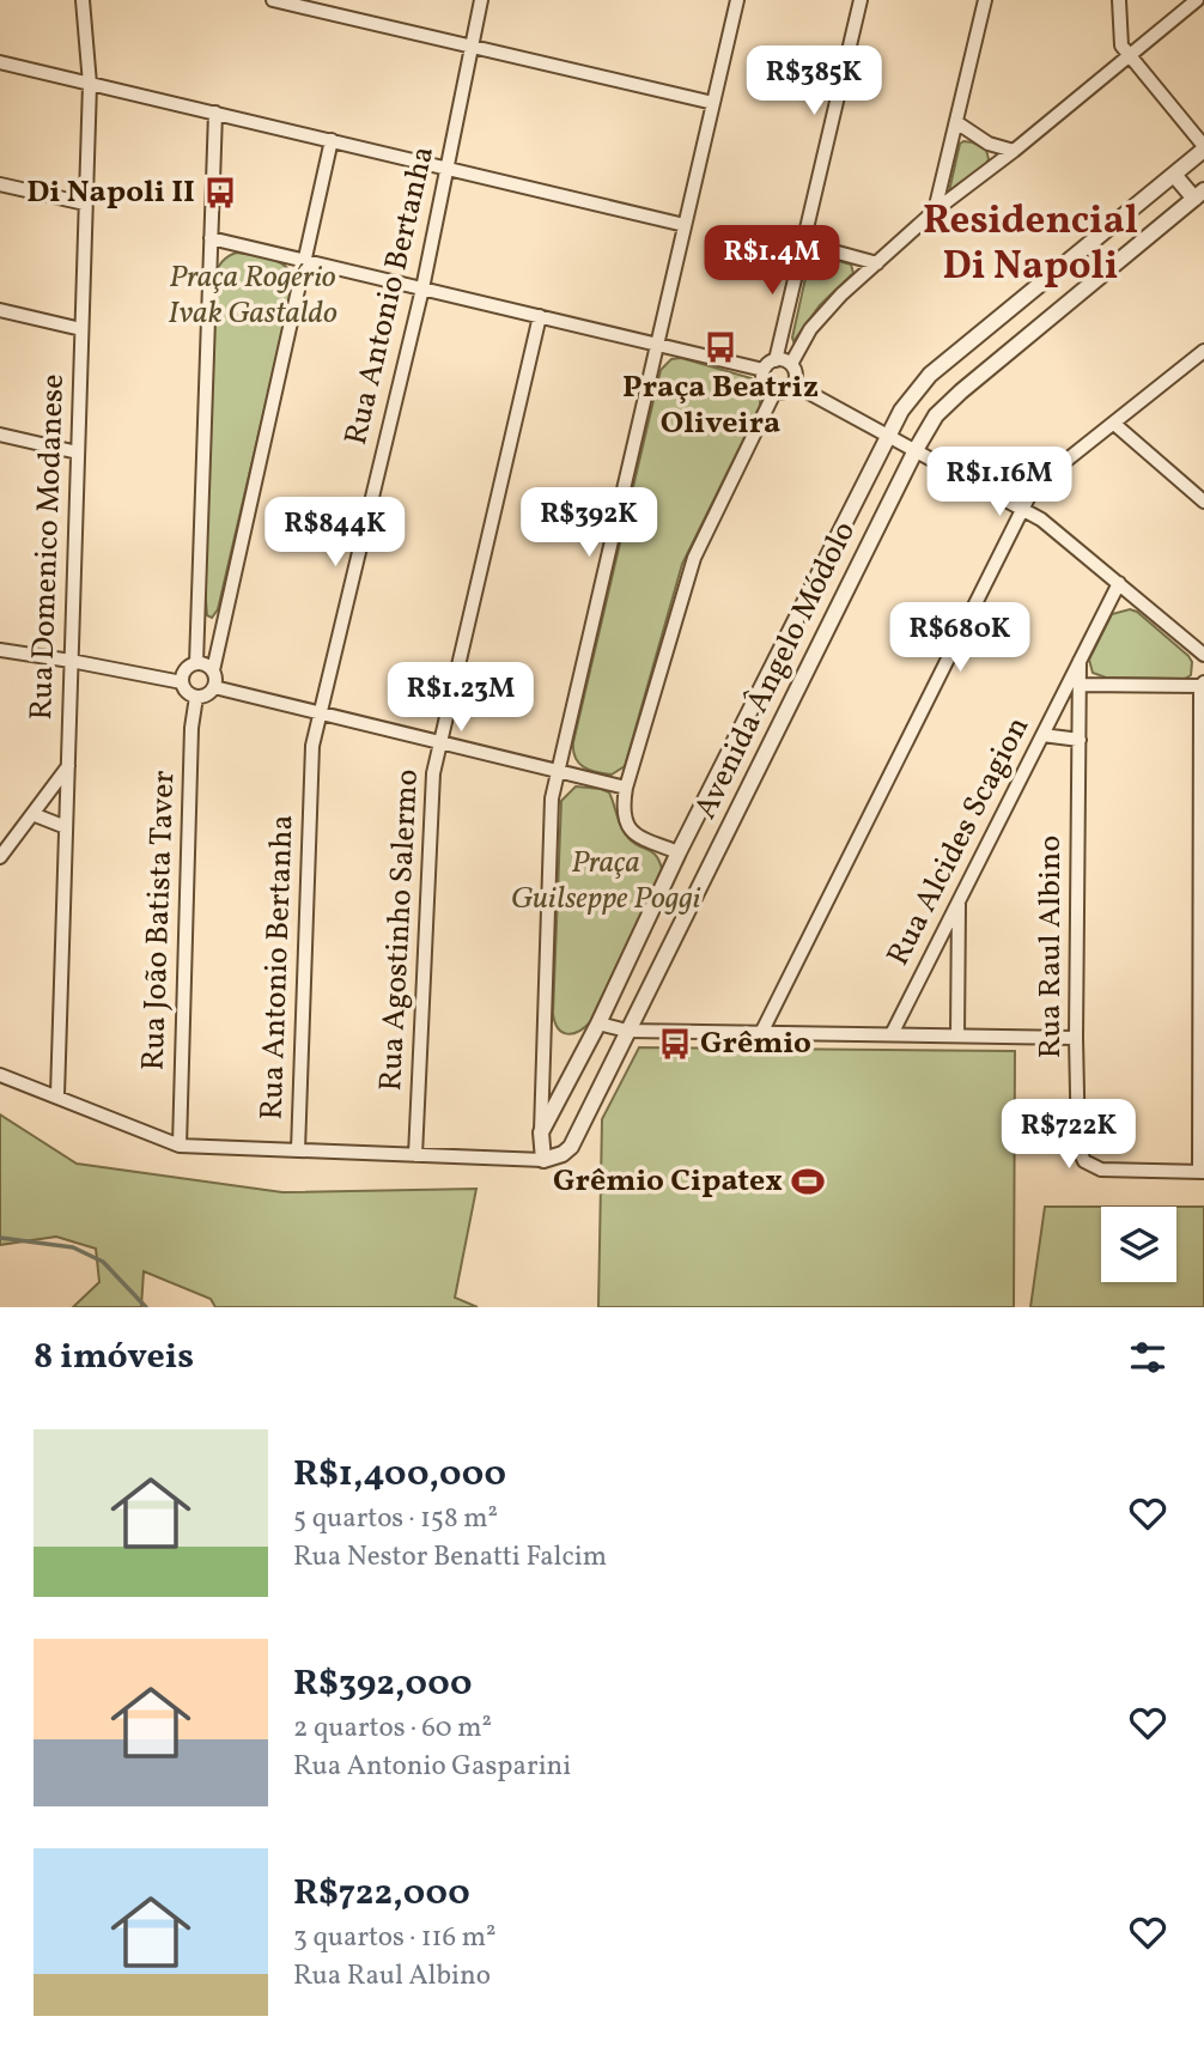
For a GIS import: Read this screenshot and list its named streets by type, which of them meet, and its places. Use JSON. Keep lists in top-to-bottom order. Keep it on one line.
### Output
{"streets":{"street":["Rua Antonio Bertanha","Rua Domenico Modanese","Avenida Ângelo Módolo","Rua Alcides Scagion","Rua João Batista Taver","Rua Agostinho Salermo","Rua Raul Albino"]},"crossings":[["Rua Alcides Scagion","Rua Raul Albino"]],"districts":["Residencial Di Napoli"],"parks":["Praça Rogério Ivak Gastaldo","Praça Guilseppe Poggi"],"places":{"bus stop":["Di Napoli II","Praça Beatriz Oliveira","Grêmio"],"sports":["Grêmio Cipatex"]},"page":{"price":["R$385K","R$1.4M","R$1.16M","R$392K","R$844K","R$680K","R$1.23M","R$722K"],"heading":"8 imóveis","list":[{"name":"R$1,400,000","note":"5 quartos · 158 m² · Rua Nestor Benatti Falcim"},{"name":"R$392,000","note":"2 quartos · 60 m² · Rua Antonio Gasparini"},{"name":"R$722,000","note":"3 quartos · 116 m² · Rua Raul Albino"}]}}
